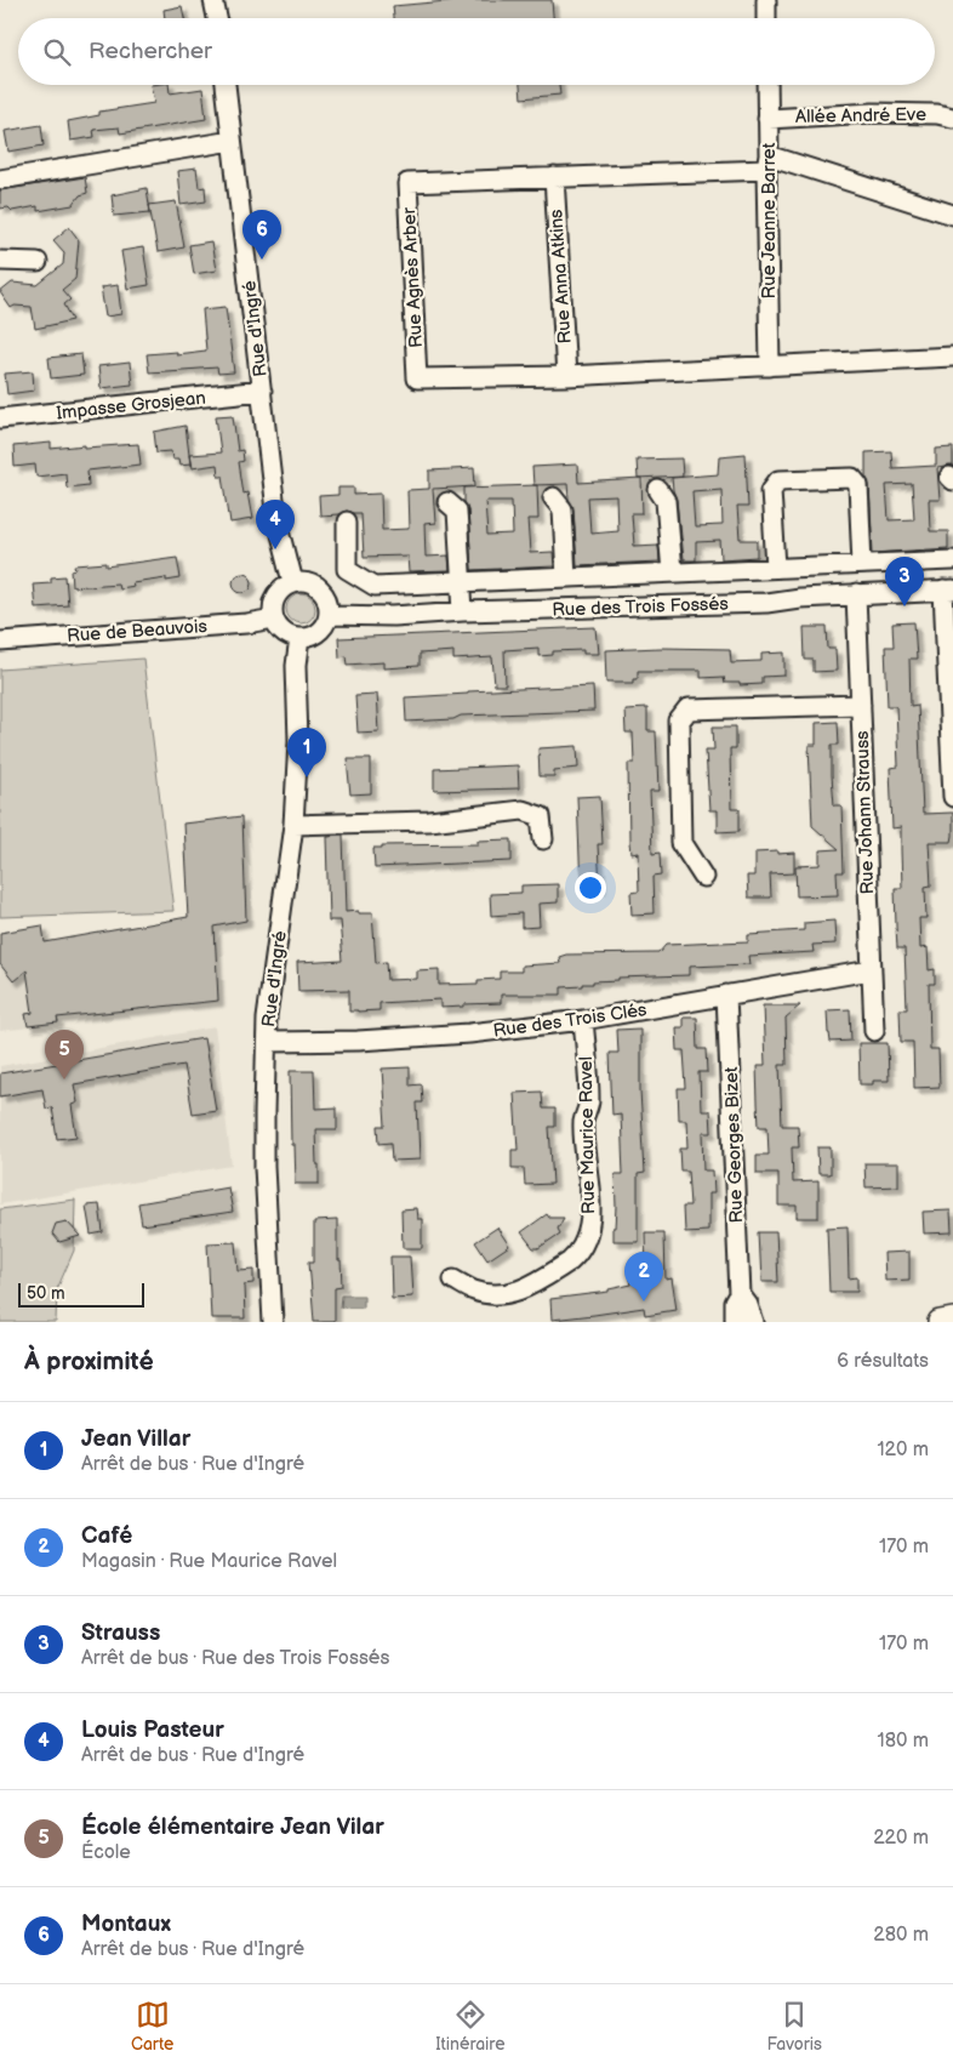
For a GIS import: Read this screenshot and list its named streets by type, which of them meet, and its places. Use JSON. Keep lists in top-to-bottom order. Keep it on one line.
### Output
{"streets":{"street":["Allée André Eve","Rue Jeanne Barret","Rue Anna Atkins","Rue Agnès Arber","Rue d'Ingré","Impasse Grosjean","Rue des Trois Fossés","Rue de Beauvois","Rue Johann Strauss","Rue des Trois Clés","Rue Maurice Ravel","Rue Georges Bizet"]},"crossings":[["Allée André Eve","Rue Jeanne Barret"],["Rue Jeanne Barret","Rue Agnès Arber"],["Rue Anna Atkins","Rue Agnès Arber"],["Rue d'Ingré","Impasse Grosjean"],["Rue d'Ingré","Rue des Trois Fossés"],["Rue d'Ingré","Rue de Beauvois"],["Rue d'Ingré","Rue des Trois Clés"],["Rue des Trois Fossés","Rue de Beauvois"],["Rue des Trois Fossés","Rue Johann Strauss"],["Rue Johann Strauss","Rue des Trois Clés"],["Rue des Trois Clés","Rue Maurice Ravel"],["Rue des Trois Clés","Rue Georges Bizet"]],"scale_bar":"50 m","page":{"search":"Rechercher","pins":["6","4","3","1","5","2"],"scale":"50 m","heading":["À proximité","6 résultats"],"list":[{"mark":"1","name":"Jean Villar","note":"Arrêt de bus · Rue d'Ingré","value":"120 m"},{"mark":"2","name":"Café","note":"Magasin · Rue Maurice Ravel","value":"170 m"},{"mark":"3","name":"Strauss","note":"Arrêt de bus · Rue des Trois Fossés","value":"170 m"},{"mark":"4","name":"Louis Pasteur","note":"Arrêt de bus · Rue d'Ingré","value":"180 m"},{"mark":"5","name":"École élémentaire Jean Vilar","note":"École","value":"220 m"},{"mark":"6","name":"Montaux","note":"Arrêt de bus · Rue d'Ingré","value":"280 m"}],"nav":["Carte","Itinéraire","Favoris"]}}
